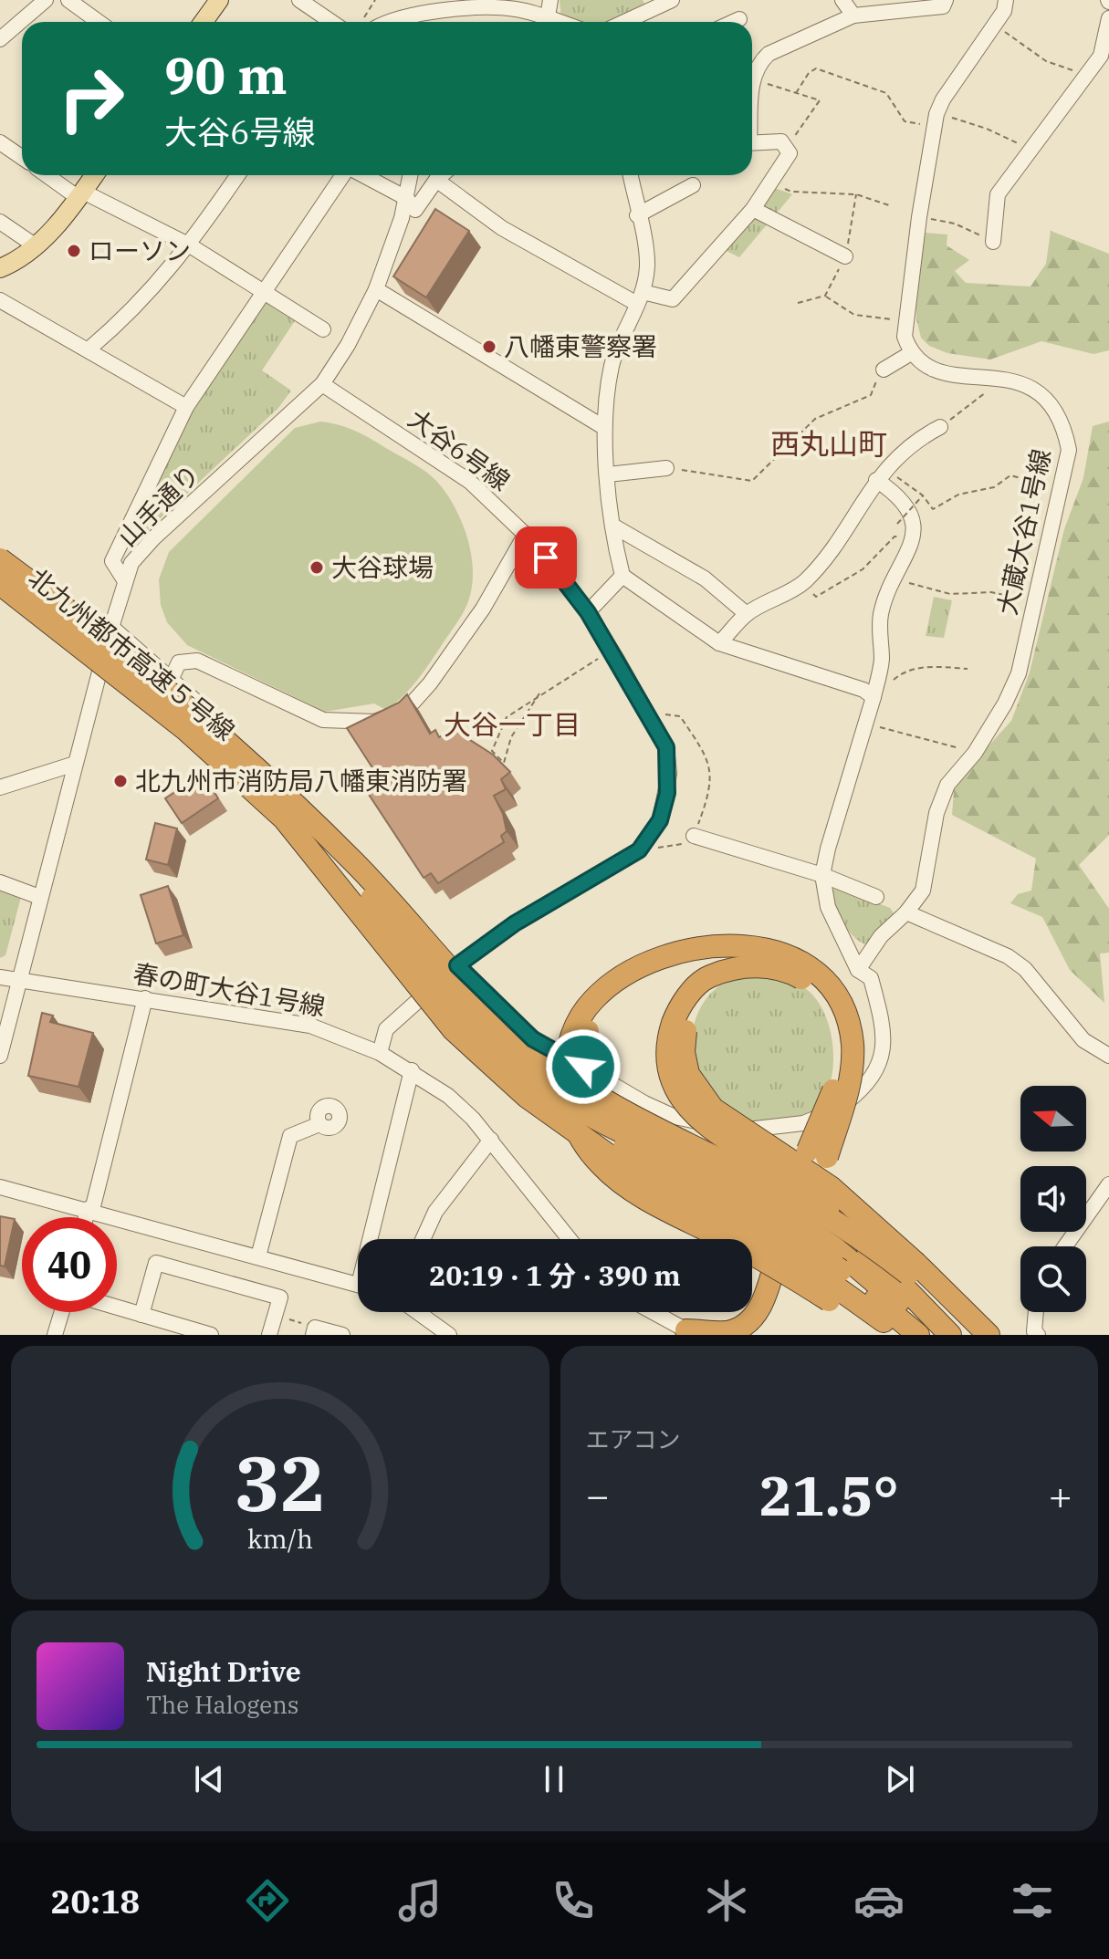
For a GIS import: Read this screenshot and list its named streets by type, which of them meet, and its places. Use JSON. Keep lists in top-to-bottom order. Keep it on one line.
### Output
{"streets":{"highway":["北九州都市高速５号線"],"street":["大谷6号線","山手通り","大蔵大谷1号線","春の町大谷1号線"]},"crossings":[["大谷6号線","山手通り"],["大谷6号線","春の町大谷1号線"],["山手通り","春の町大谷1号線"]],"districts":["西丸山町","大谷一丁目"],"places":["ローソン","八幡東警察署","大谷球場","北九州市消防局八幡東消防署"],"north":"left","page":{"turn":["90 m","大谷6号線"],"limit":"40","trip":"20:19 · 1 分 · 390 m","tile":"エアコン","heat":["−","21.5°","+"],"song":["Night Drive","The Halogens"],"tabs":"20:18","gauge":["32","km/h"]}}
